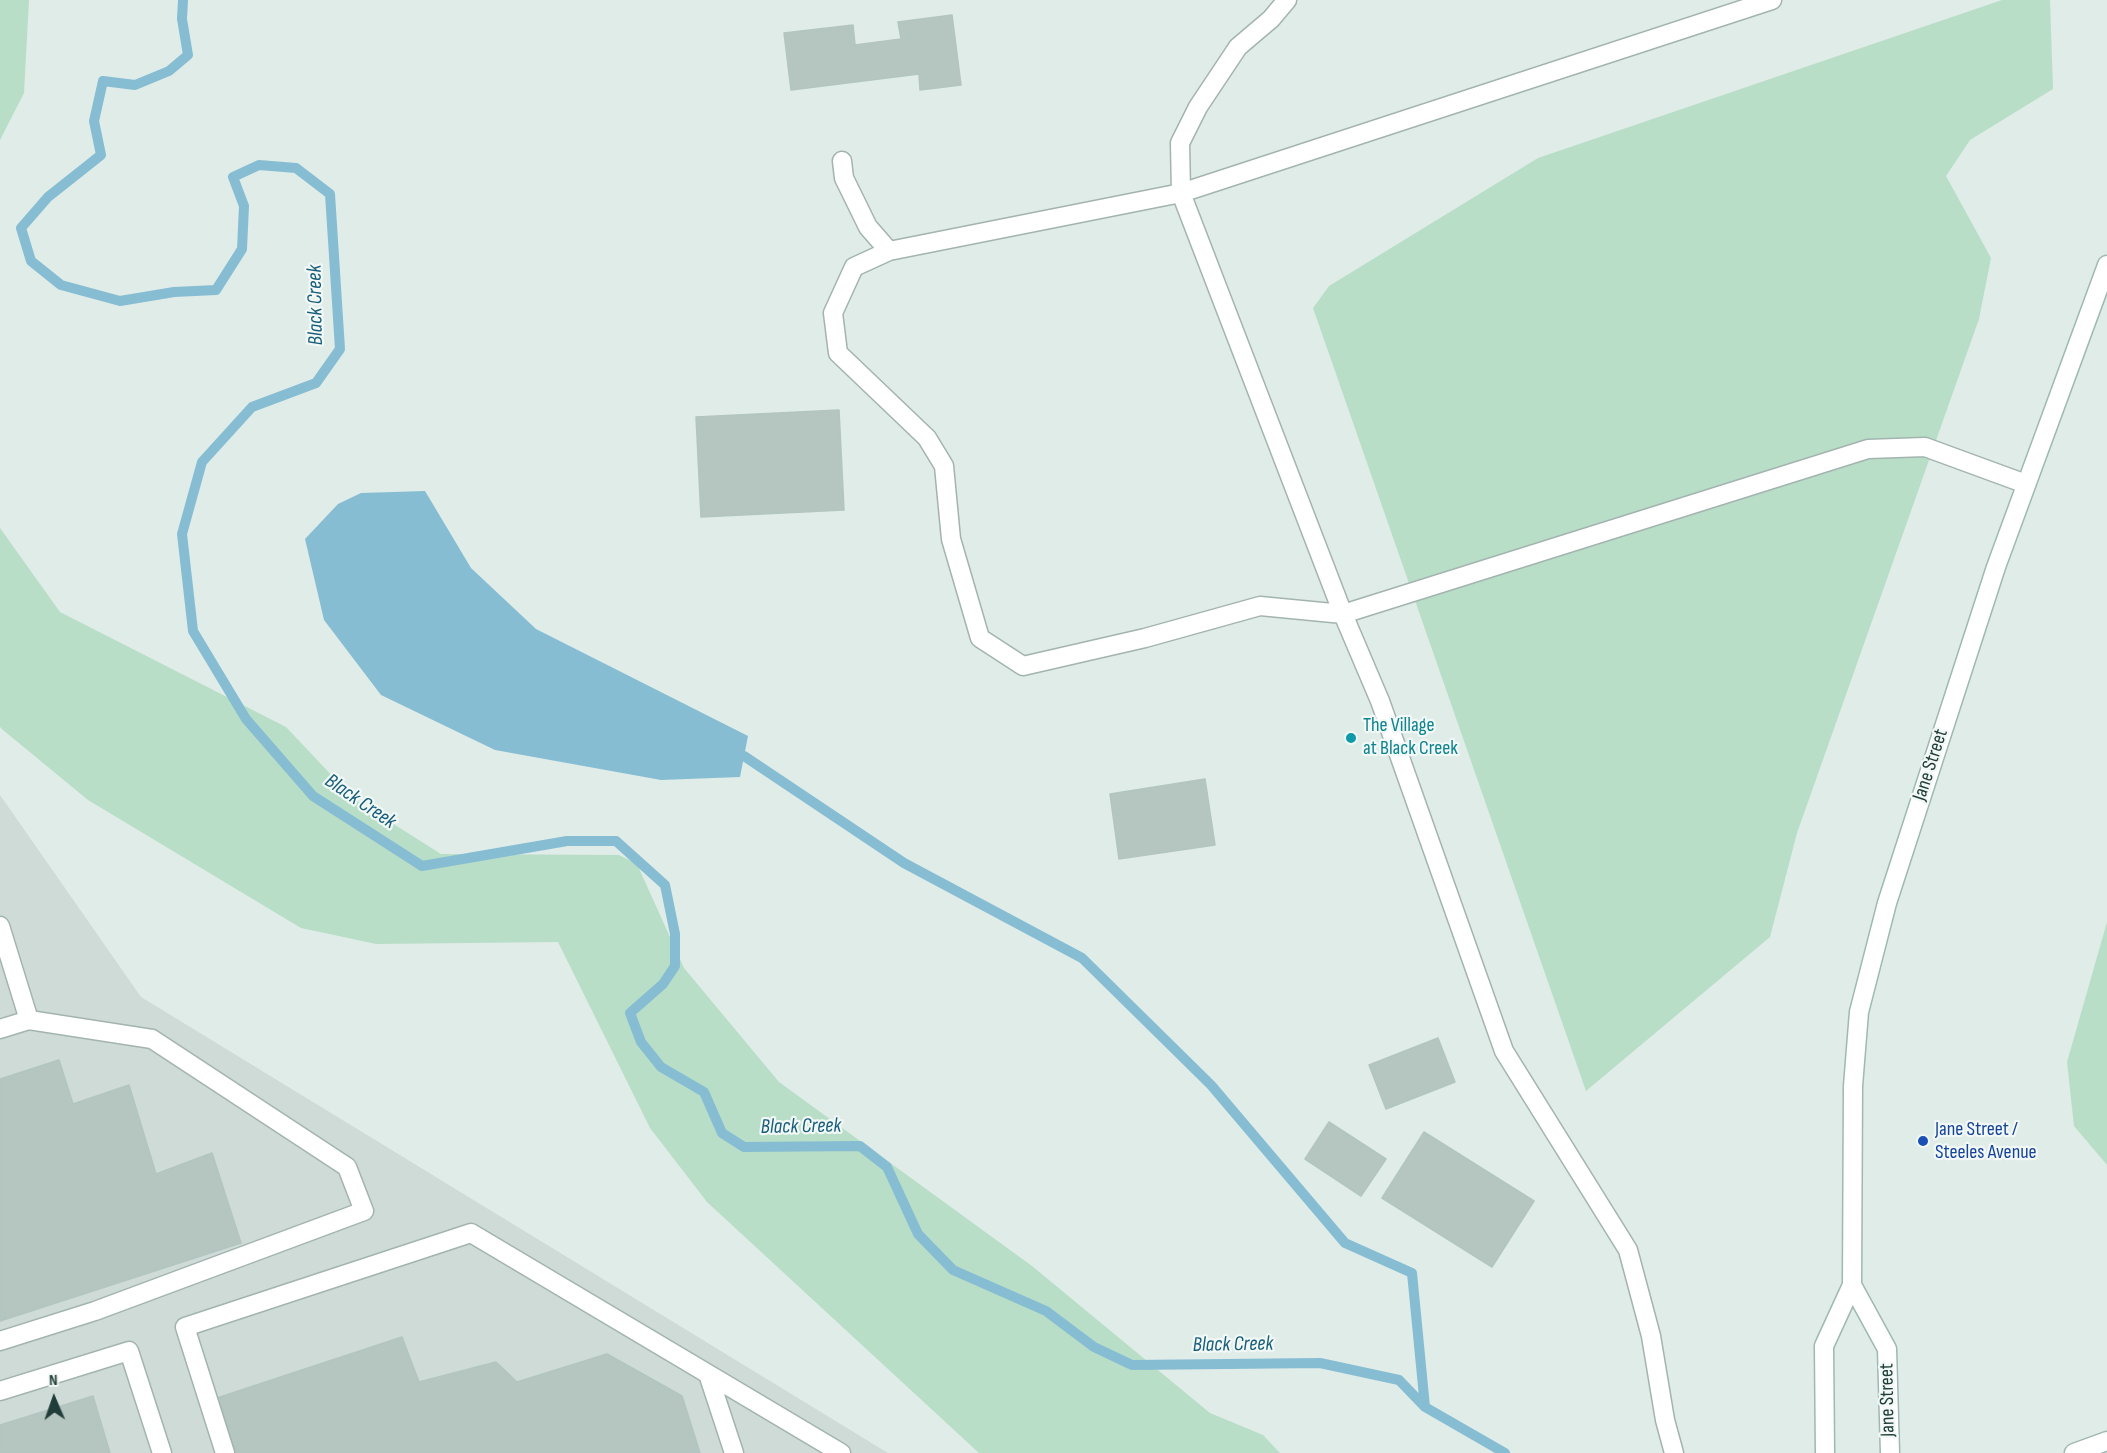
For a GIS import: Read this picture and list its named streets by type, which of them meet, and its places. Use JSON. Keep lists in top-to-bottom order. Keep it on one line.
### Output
{"streets":{"main road":["Jane Street"]},"water":["Black Creek"],"places":["The Village at Black Creek","Jane Street / Steeles Avenue"],"north":"top"}
